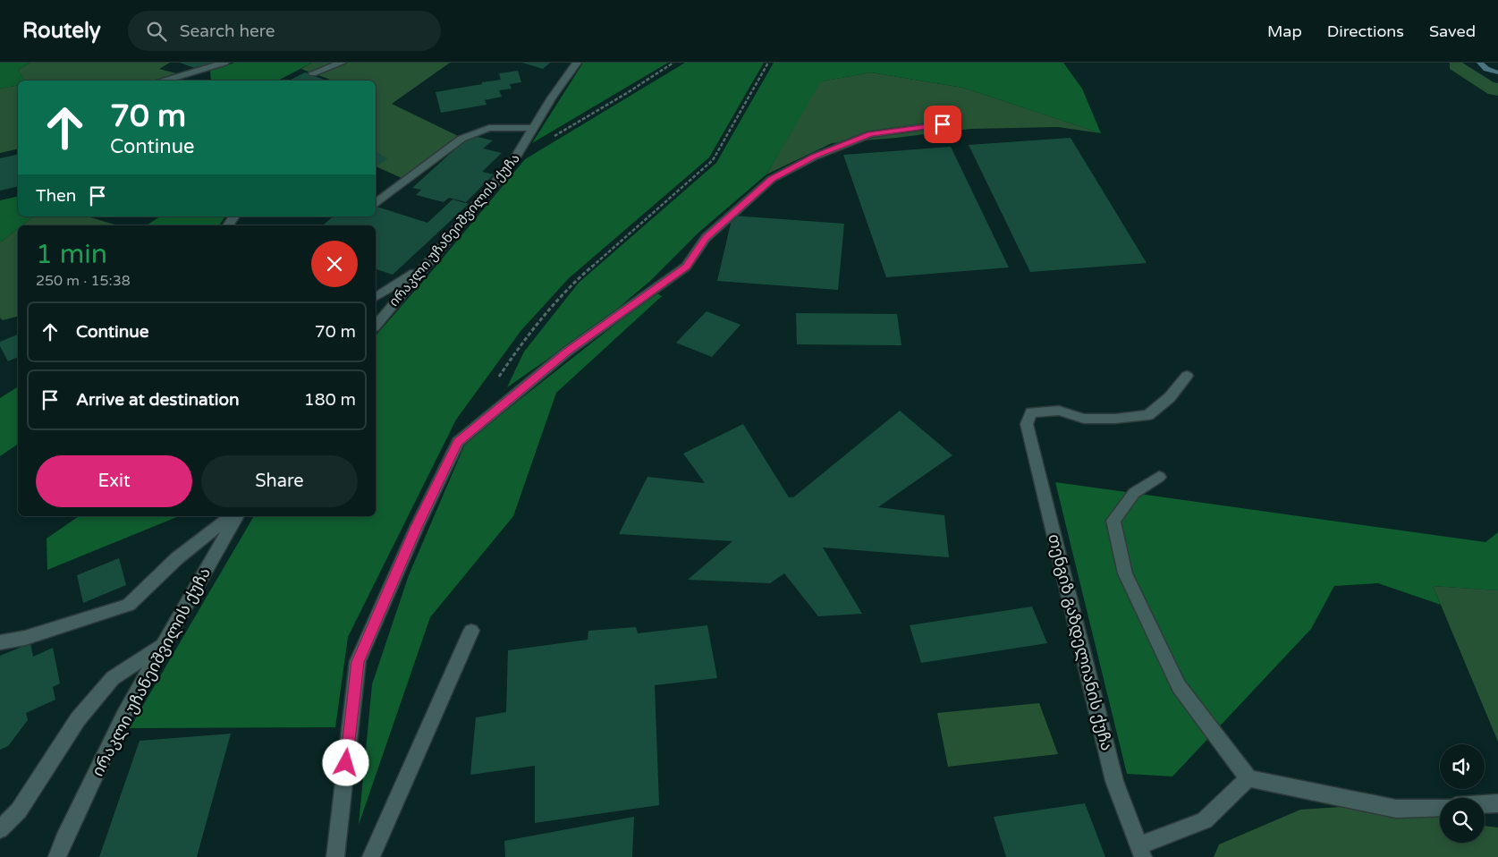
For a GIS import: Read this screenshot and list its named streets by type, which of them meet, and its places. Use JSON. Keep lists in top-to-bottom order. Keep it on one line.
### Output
{"streets":{"street":["ირაკლი უჩანეიშვილის ქუჩა","თენგიზ გაზდელიანის ქუჩა"]},"page":{"header":"Routely","search":"Search here","nav":["Map","Directions","Saved"],"turn":["70 m","Continue"],"then":"Then","heading":["1 min","250 m · 15:38"],"list":[{"name":"Continue","value":"70 m"},{"name":"Arrive at destination","value":"180 m"}],"buttons":["Exit","Share"]}}
